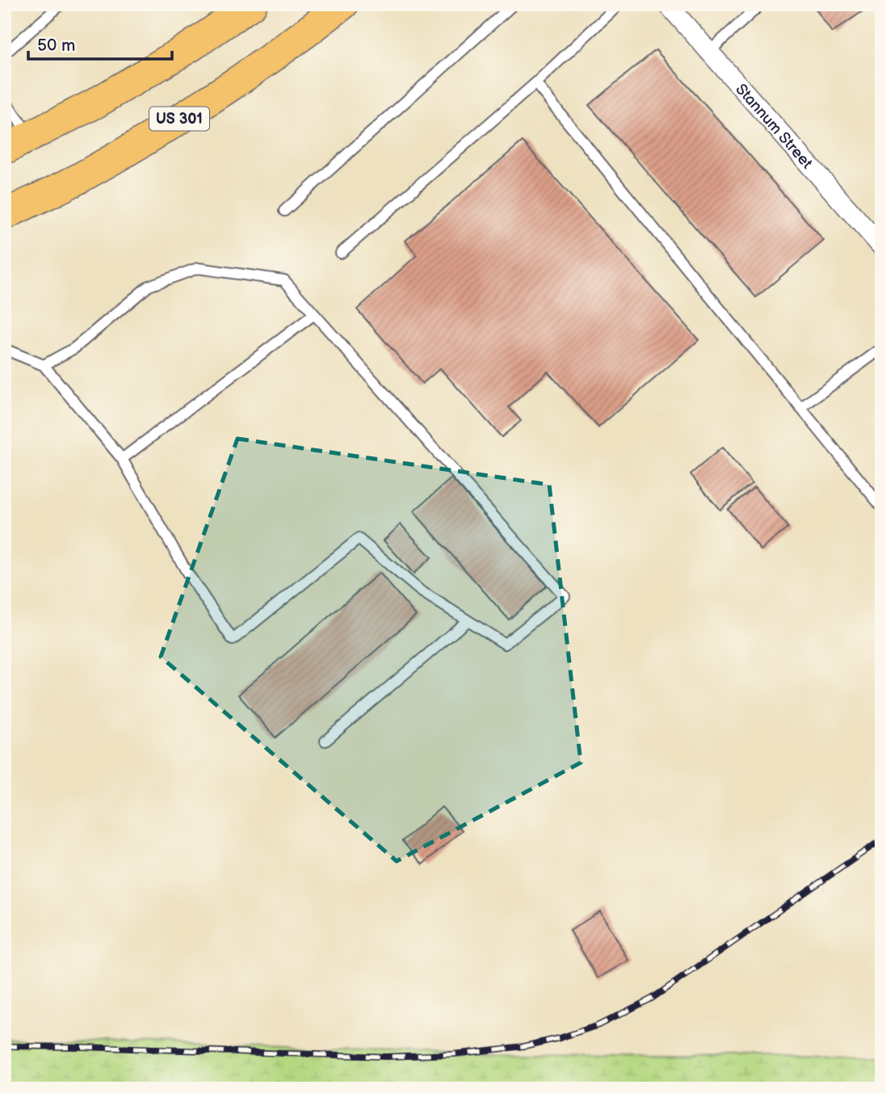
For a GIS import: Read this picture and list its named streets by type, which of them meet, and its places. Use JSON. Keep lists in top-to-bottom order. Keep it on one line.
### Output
{"streets":{"main road":["US 301"],"street":["Stannum Street"]},"scale_bar":"50 m"}
